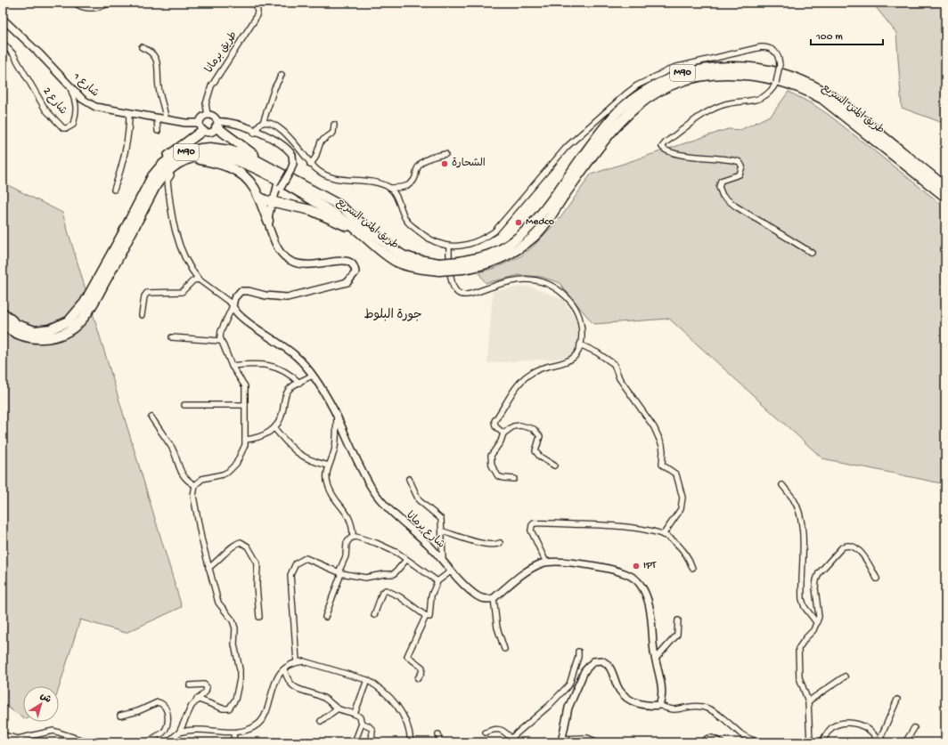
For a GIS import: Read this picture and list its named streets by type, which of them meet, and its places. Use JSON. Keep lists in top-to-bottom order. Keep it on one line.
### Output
{"streets":{"highway":["M90","طريق المتن السريع"],"street":["طريق برمانا","شارع 1","شارع 2","شارع برمانا"]},"crossings":[["طريق برمانا","شارع 1"],["شارع 1","شارع 2"]],"districts":["جورة البلوط"],"places":["الشحارة","Medco","IPT"],"scale_bar":"100 m","north":"top right"}
